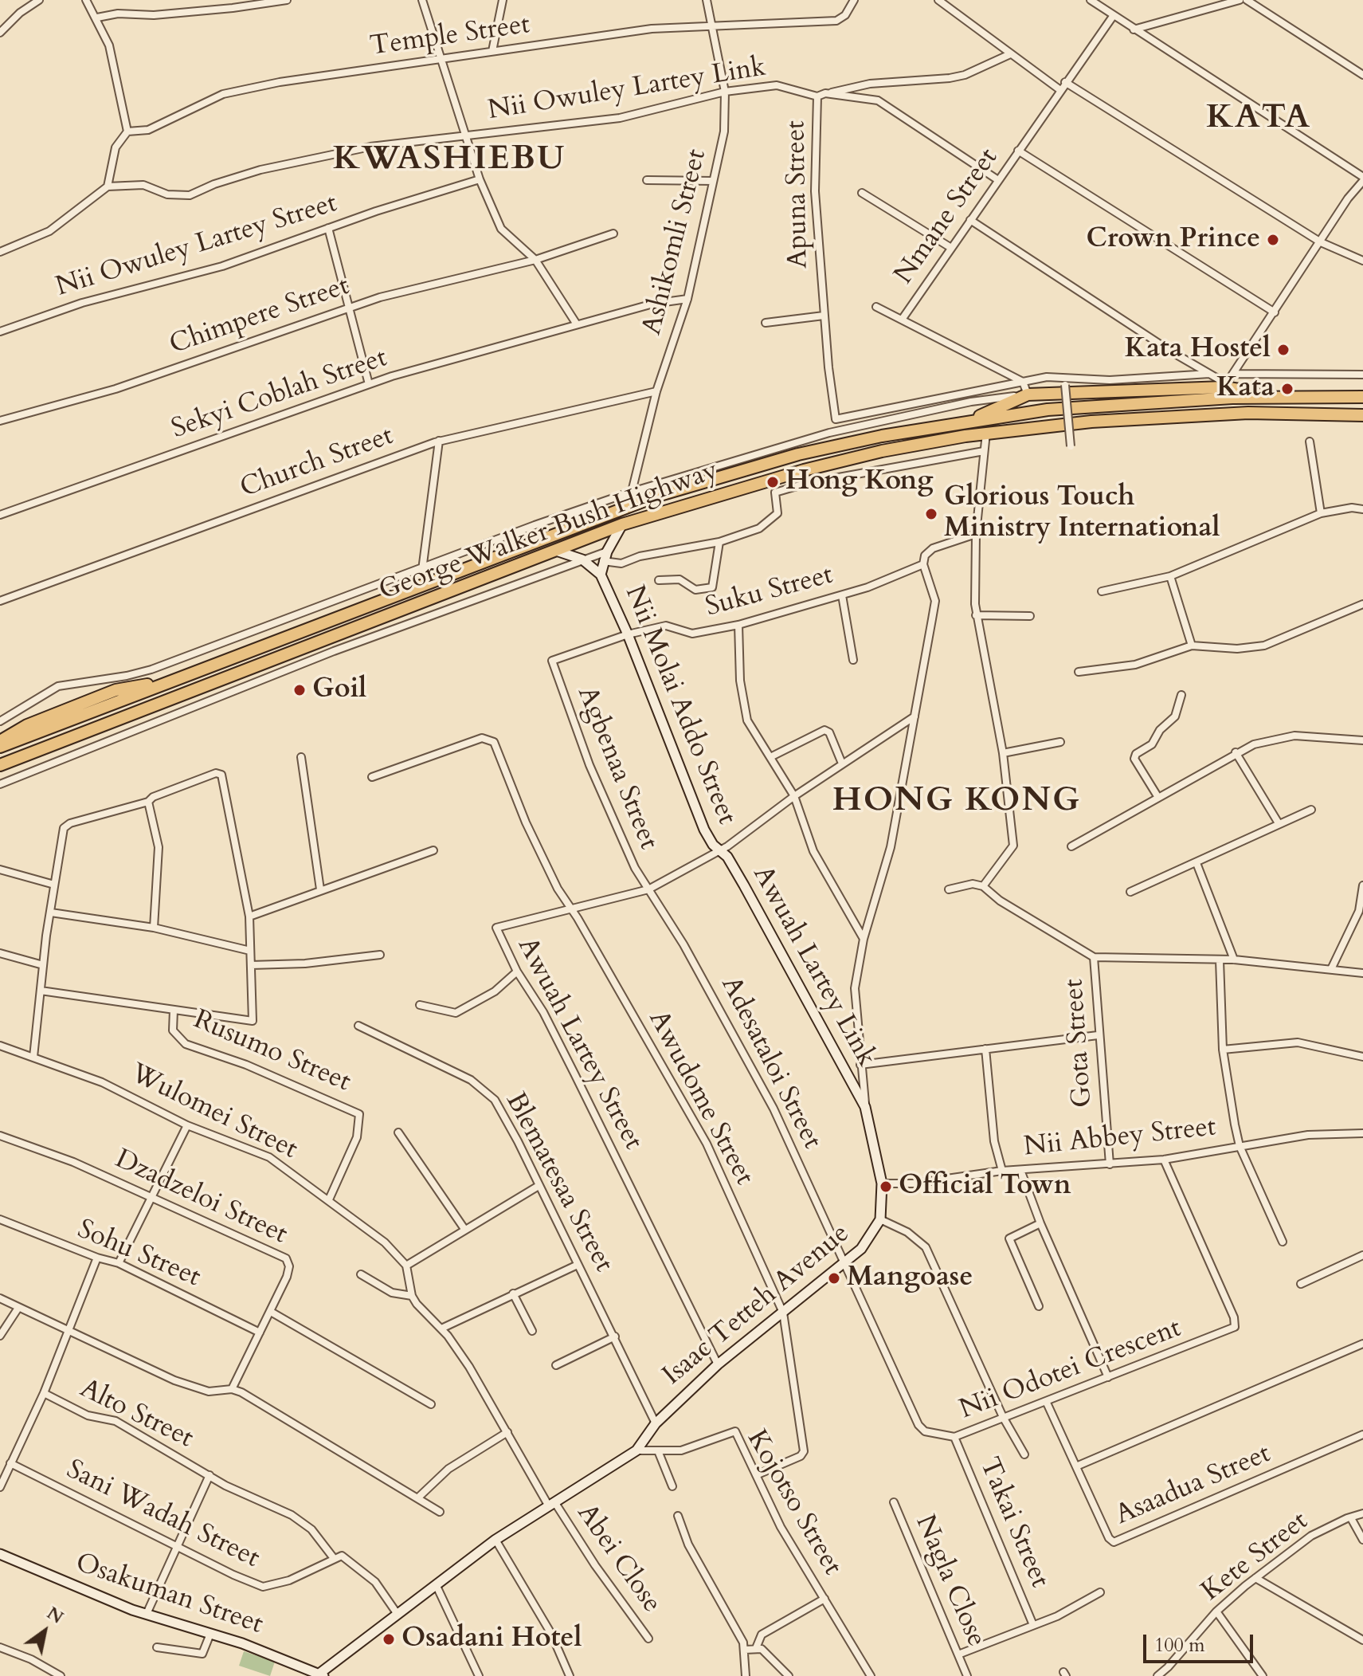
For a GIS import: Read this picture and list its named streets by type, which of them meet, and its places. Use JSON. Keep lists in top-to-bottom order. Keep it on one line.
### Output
{"streets":{"highway":["George Walker Bush Highway"],"street":["Temple Street","Nii Owuley Lartey Link","Apuna Street","Nmane Street","Ashikomli Street","Nii Owuley Lartey Street","Chimpere Street","Sekyi Coblah Street","Church Street","Suku Street","Nii Molai Addo Street","Agbenaa Street","Awuah Lartey Link","Gota Street","Awuah Lartey Street","Rusumo Street","Adesataloi Street","Awudome Street","Wulomei Street","Nii Abbey Street","Blematesaa Street","Dzadzeloi Street","Sohu Street","Isaac Tetteh Avenue","Nii Odotei Crescent","Alto Street","Asaadua Street","Kojotso Street","Sani Wadah Street","Takai Street","Kete Street","Abei Close","Nagla Close","Osakuman Street"]},"crossings":[["Temple Street","Ashikomli Street"],["Nii Owuley Lartey Link","Apuna Street"],["Nii Owuley Lartey Link","Ashikomli Street"],["Apuna Street","Nmane Street"],["Ashikomli Street","Sekyi Coblah Street"],["Ashikomli Street","Church Street"],["George Walker Bush Highway","Nii Molai Addo Street"],["Suku Street","Nii Molai Addo Street"],["Suku Street","Agbenaa Street"],["Suku Street","Isaac Tetteh Avenue"],["Nii Molai Addo Street","Awuah Lartey Link"],["Nii Molai Addo Street","Awuah Lartey Street"],["Agbenaa Street","Awuah Lartey Street"],["Agbenaa Street","Adesataloi Street"],["Awuah Lartey Link","Awuah Lartey Street"],["Awuah Lartey Link","Isaac Tetteh Avenue"],["Gota Street","Nii Abbey Street"],["Awuah Lartey Street","Adesataloi Street"],["Awuah Lartey Street","Awudome Street"],["Awuah Lartey Street","Isaac Tetteh Avenue"],["Rusumo Street","Wulomei Street"],["Adesataloi Street","Isaac Tetteh Avenue"],["Adesataloi Street","Nii Odotei Crescent"],["Awudome Street","Isaac Tetteh Avenue"],["Awudome Street","Kojotso Street"],["Nii Abbey Street","Isaac Tetteh Avenue"],["Nii Abbey Street","Nii Odotei Crescent"],["Blematesaa Street","Isaac Tetteh Avenue"],["Dzadzeloi Street","Sohu Street"],["Isaac Tetteh Avenue","Nii Odotei Crescent"],["Isaac Tetteh Avenue","Kojotso Street"],["Isaac Tetteh Avenue","Abei Close"],["Isaac Tetteh Avenue","Osakuman Street"],["Nii Odotei Crescent","Asaadua Street"],["Nii Odotei Crescent","Takai Street"],["Alto Street","Sani Wadah Street"],["Alto Street","Osakuman Street"]],"districts":["KATA","KWASHIEBU","HONG KONG"],"places":["Crown Prince","Kata Hostel","Kata","Hong Kong","Glorious Touch Ministry International","Goil","Official Town","Mangoase","Osadani Hotel"],"scale_bar":"100 m","north":"top right"}
